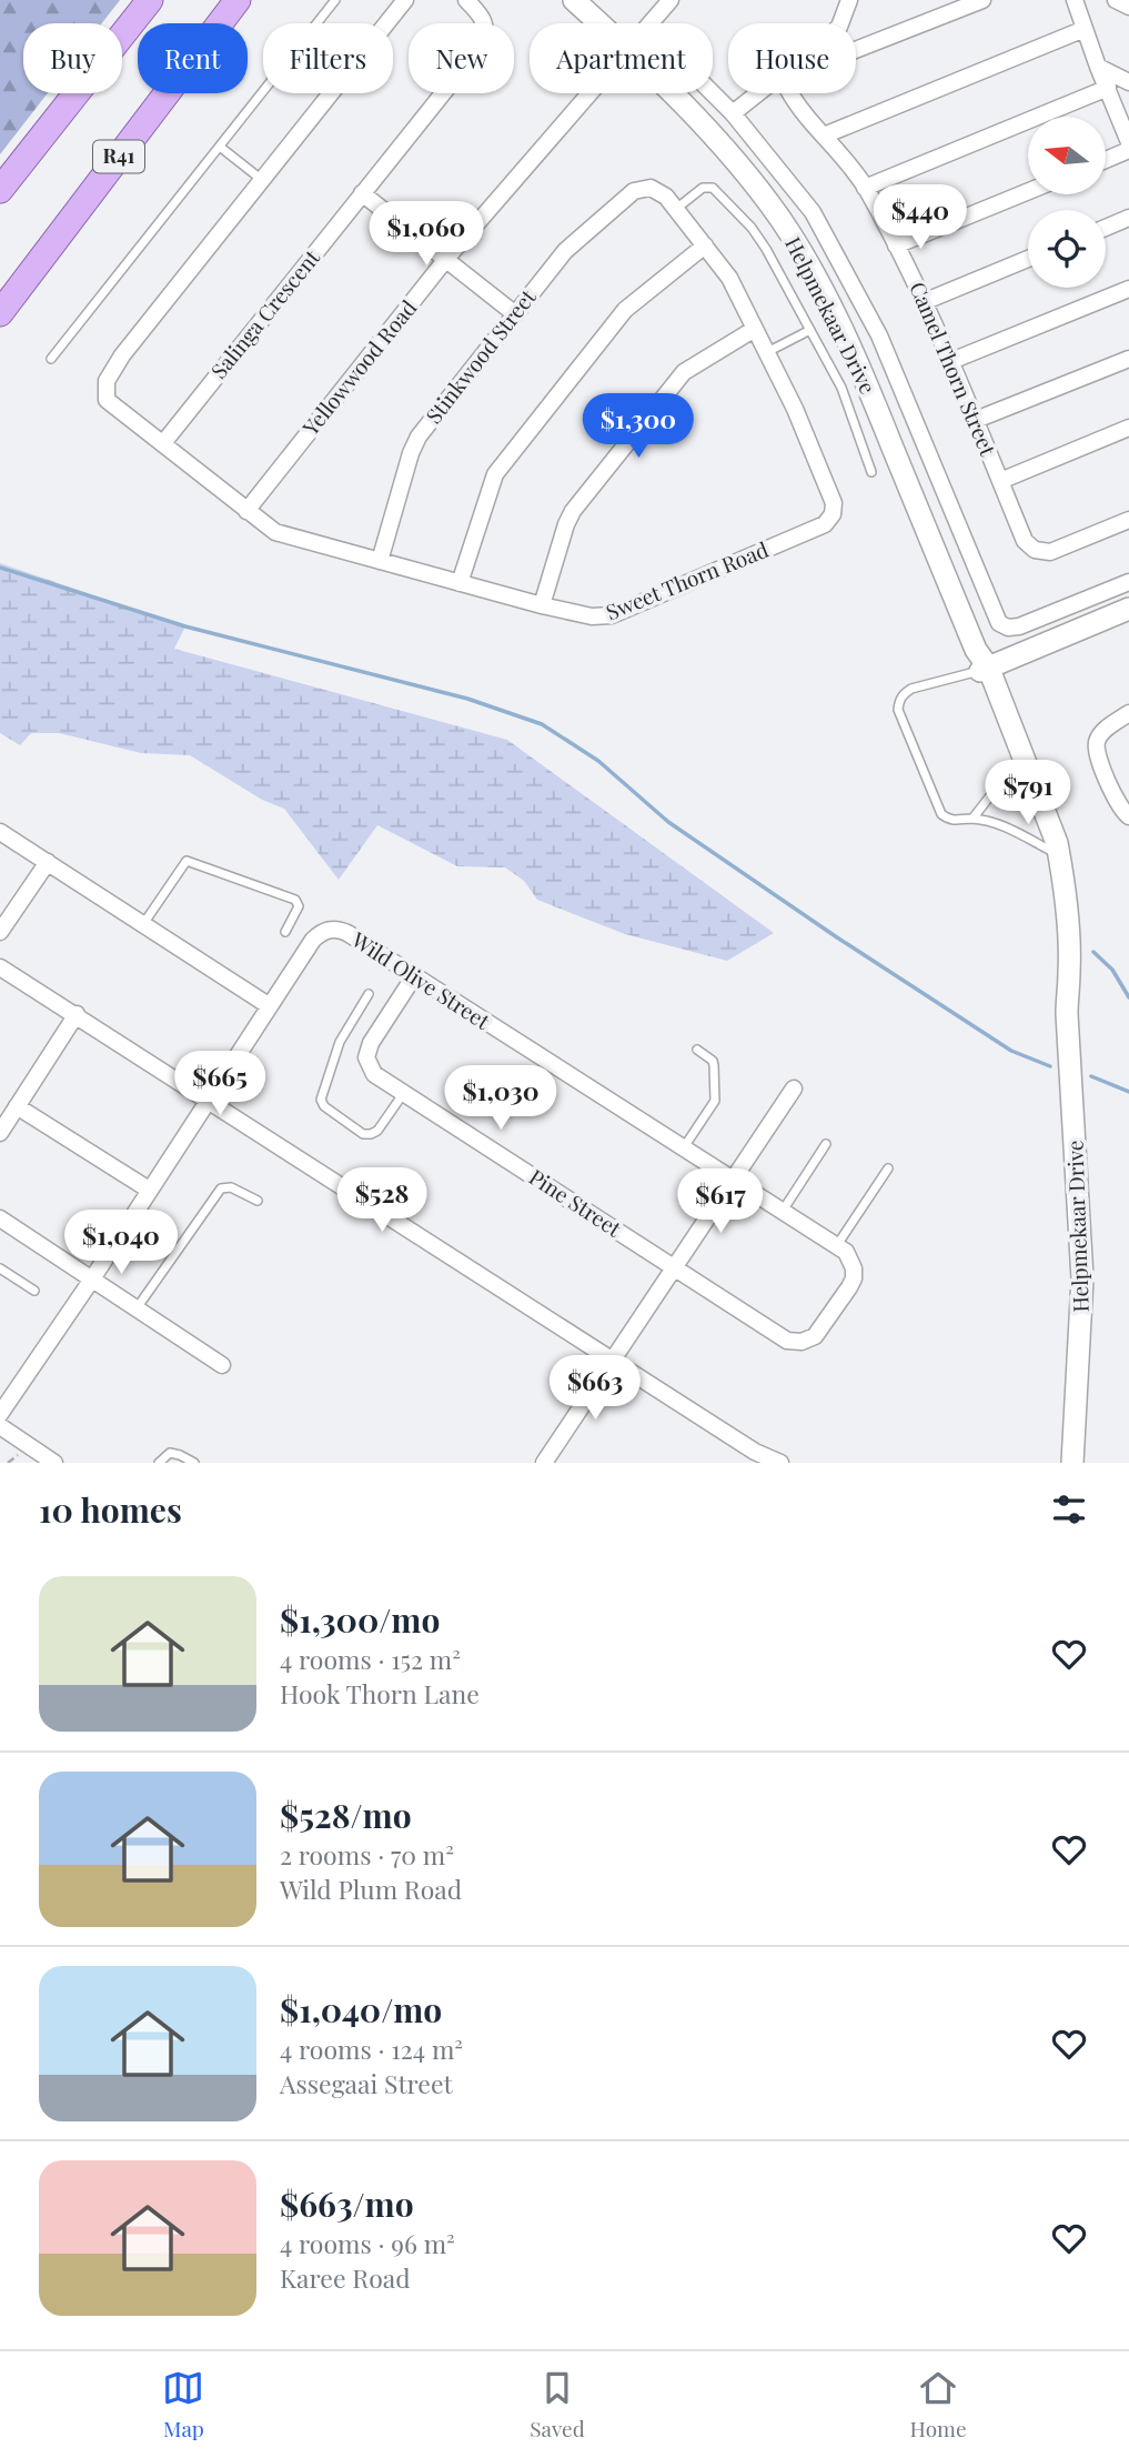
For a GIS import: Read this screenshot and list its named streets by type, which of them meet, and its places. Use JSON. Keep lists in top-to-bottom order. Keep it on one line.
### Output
{"streets":{"main road":["R41"],"street":["Salinga Crescent","Helpmekaar Drive","Stinkwood Street","Yellowwood Road","Camel Thorn Street","Sweet Thorn Road","Wild Olive Street","Pine Street"]},"crossings":[["Salinga Crescent","Sweet Thorn Road"],["Stinkwood Street","Sweet Thorn Road"],["Yellowwood Road","Sweet Thorn Road"],["Wild Olive Street","Pine Street"]],"north":"left","page":{"chip":["Buy","Rent","Filters","New","Apartment","House"],"price":["$440","$1,060","$1,300","$791","$665","$1,030","$528","$617","$1,040","$663"],"heading":"10 homes","list":[{"name":"$1,300/mo","note":"4 rooms · 152 m² · Hook Thorn Lane"},{"name":"$528/mo","note":"2 rooms · 70 m² · Wild Plum Road"},{"name":"$1,040/mo","note":"4 rooms · 124 m² · Assegaai Street"},{"name":"$663/mo","note":"4 rooms · 96 m² · Karee Road"}],"tabs":["Map","Saved","Home"]}}
